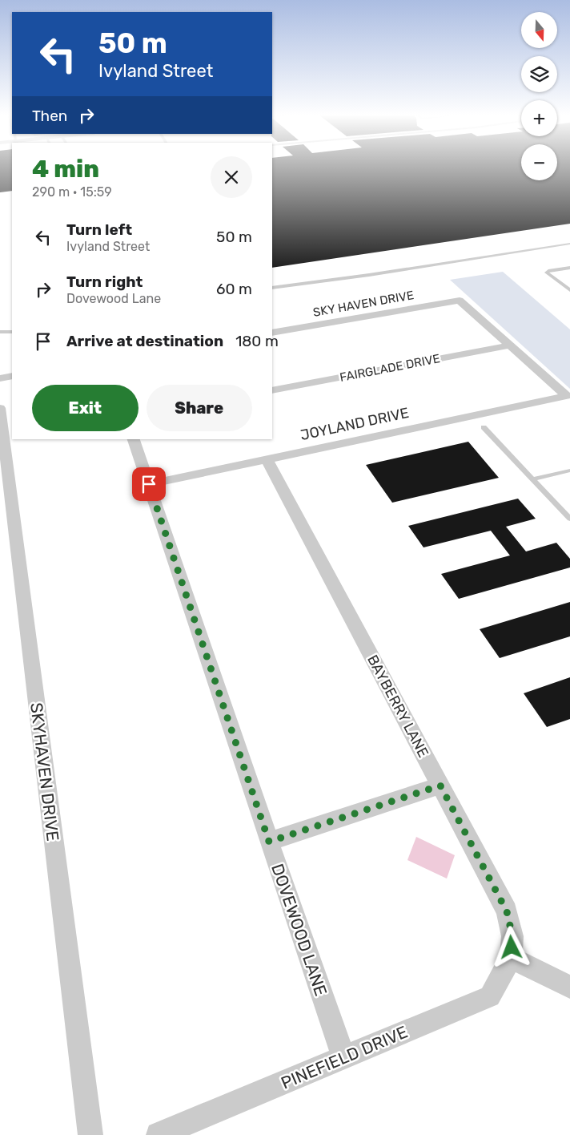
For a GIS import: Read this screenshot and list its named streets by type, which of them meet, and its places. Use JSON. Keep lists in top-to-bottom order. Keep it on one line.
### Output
{"streets":{"street":["SKY HAVEN DRIVE","FAIRGLADE DRIVE","JOYLAND DRIVE","BAYBERRY LANE","SKYHAVEN DRIVE","DOVEWOOD LANE","PINEFIELD DRIVE"]},"crossings":[["JOYLAND DRIVE","BAYBERRY LANE"],["JOYLAND DRIVE","DOVEWOOD LANE"],["BAYBERRY LANE","PINEFIELD DRIVE"],["DOVEWOOD LANE","PINEFIELD DRIVE"]],"north":"bottom","page":{"map_buttons":["+","−"],"turn":["50 m","Ivyland Street"],"then":"Then","heading":["4 min","290 m · 15:59"],"list":[{"name":"Turn left","note":"Ivyland Street","value":"50 m"},{"name":"Turn right","note":"Dovewood Lane","value":"60 m"},{"name":"Arrive at destination","value":"180 m"}],"buttons":["Exit","Share"]}}
